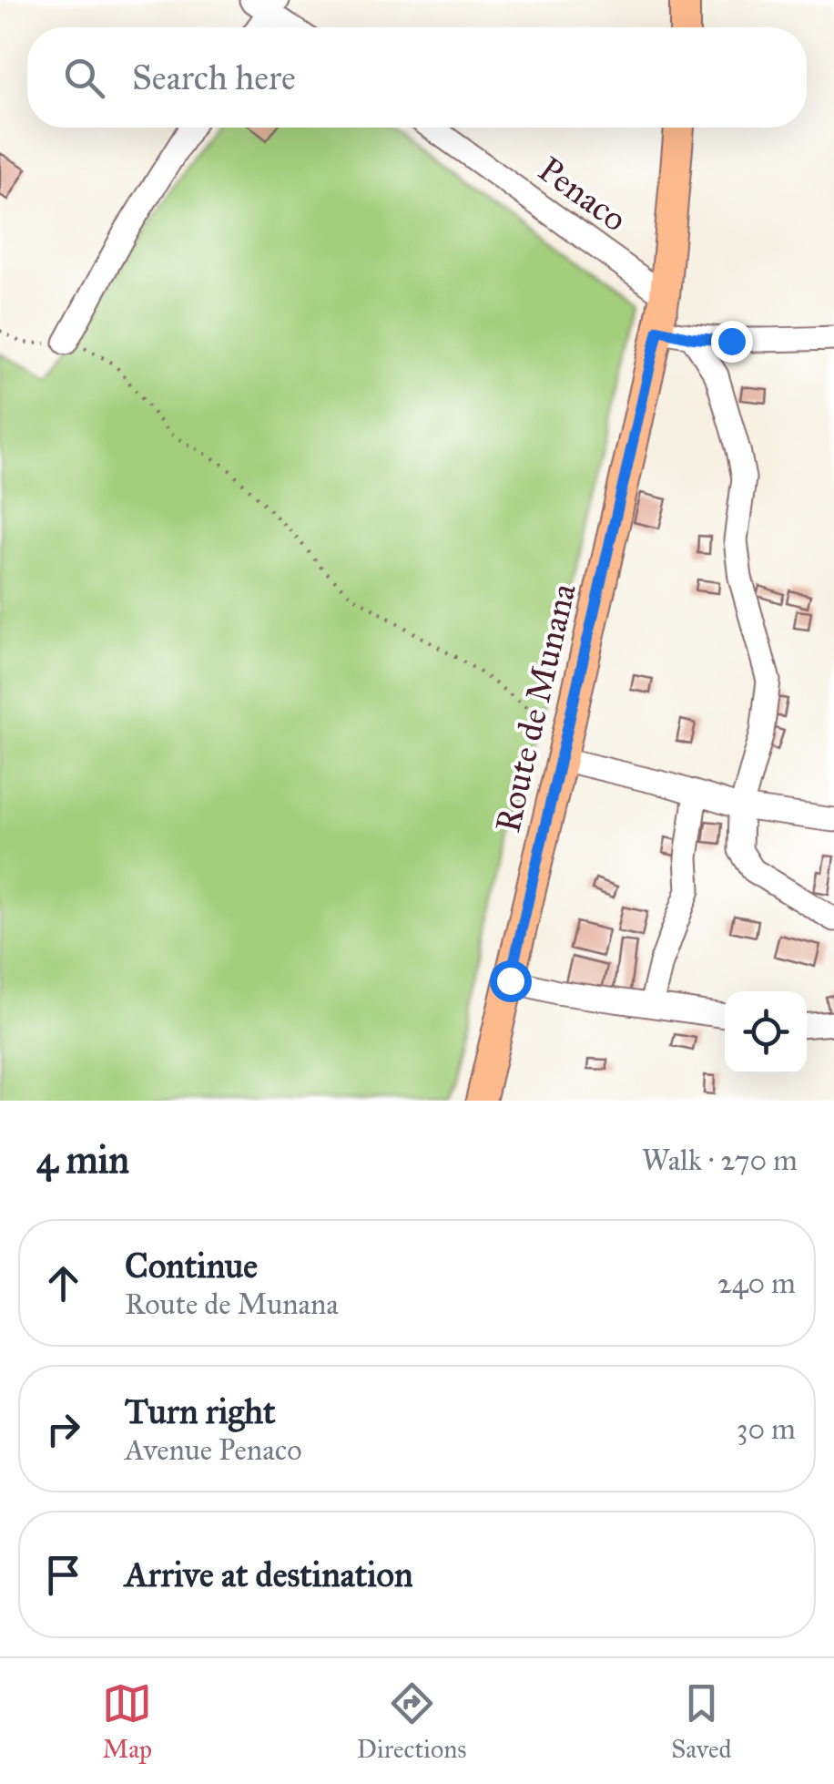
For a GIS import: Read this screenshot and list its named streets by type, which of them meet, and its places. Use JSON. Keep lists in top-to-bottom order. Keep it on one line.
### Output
{"streets":{"main road":["Route de Munana"],"street":["Penaco"]},"crossings":[["Penaco","Route de Munana"]],"page":{"search":"Search here","heading":["4 min","Walk · 270 m"],"list":[["Continue","Route de Munana","240 m"],["Turn right","Avenue Penaco","30 m"],"Arrive at destination"],"nav":["Map","Directions","Saved"]}}
